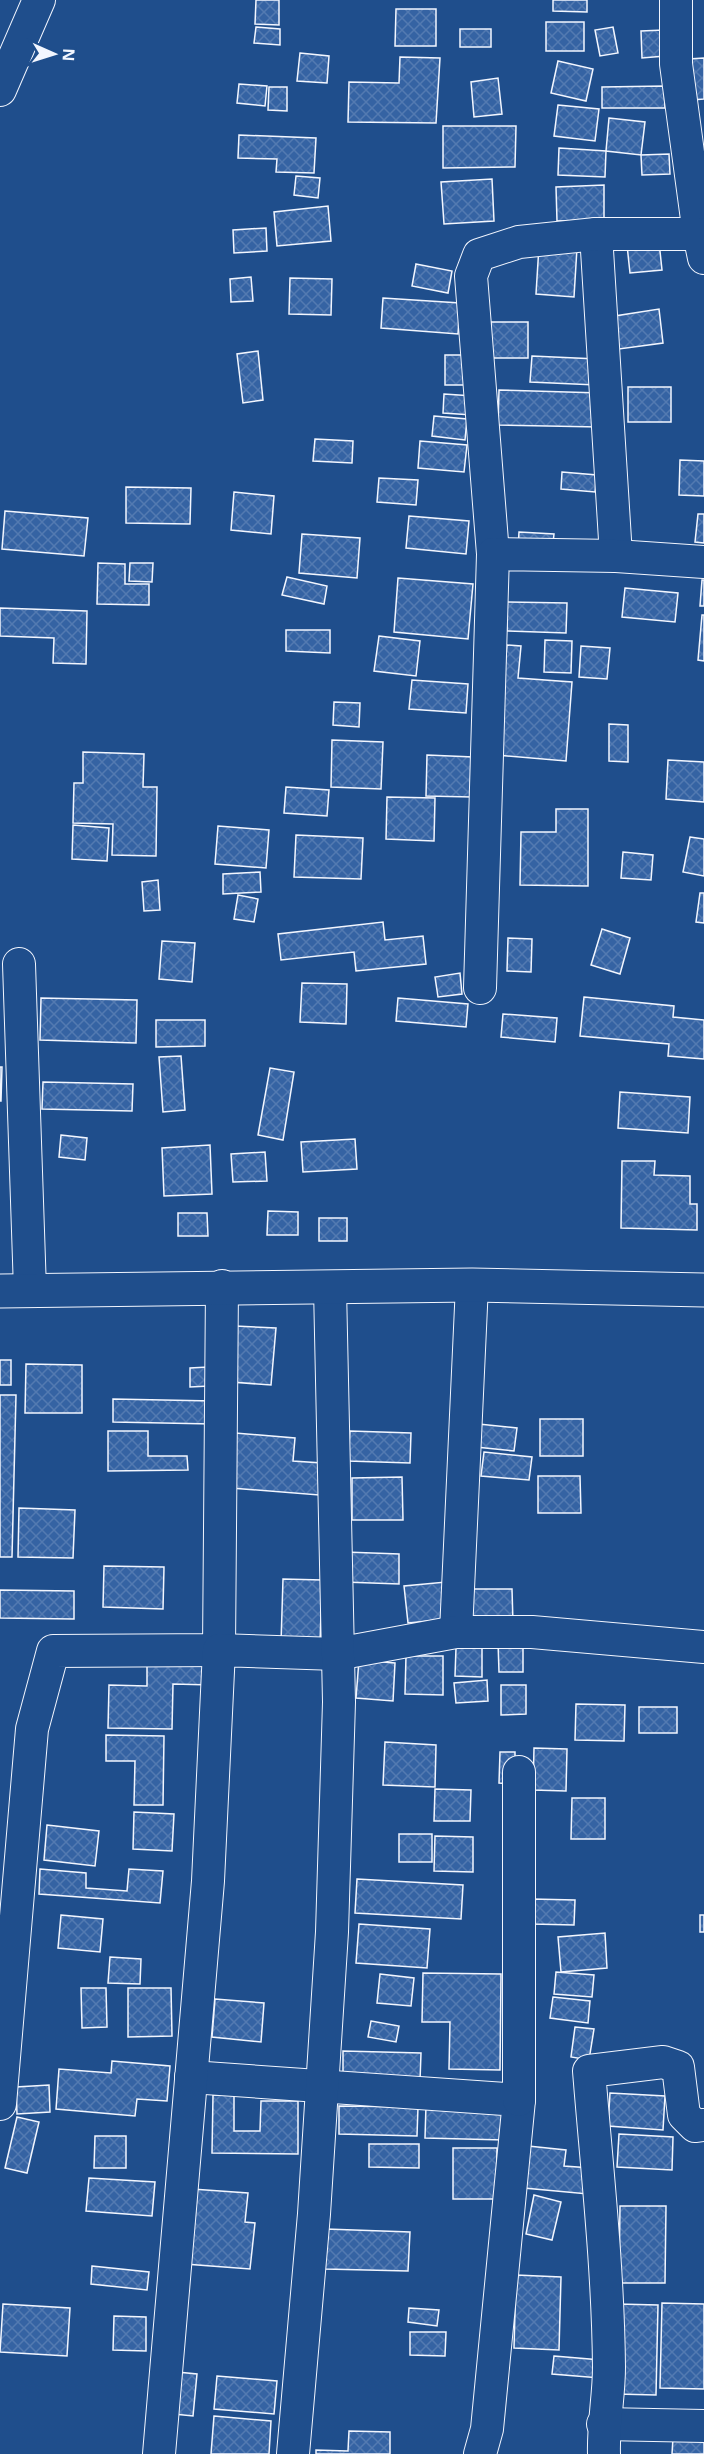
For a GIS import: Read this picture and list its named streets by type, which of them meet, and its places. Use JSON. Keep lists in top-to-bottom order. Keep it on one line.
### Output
{"north":"right"}
